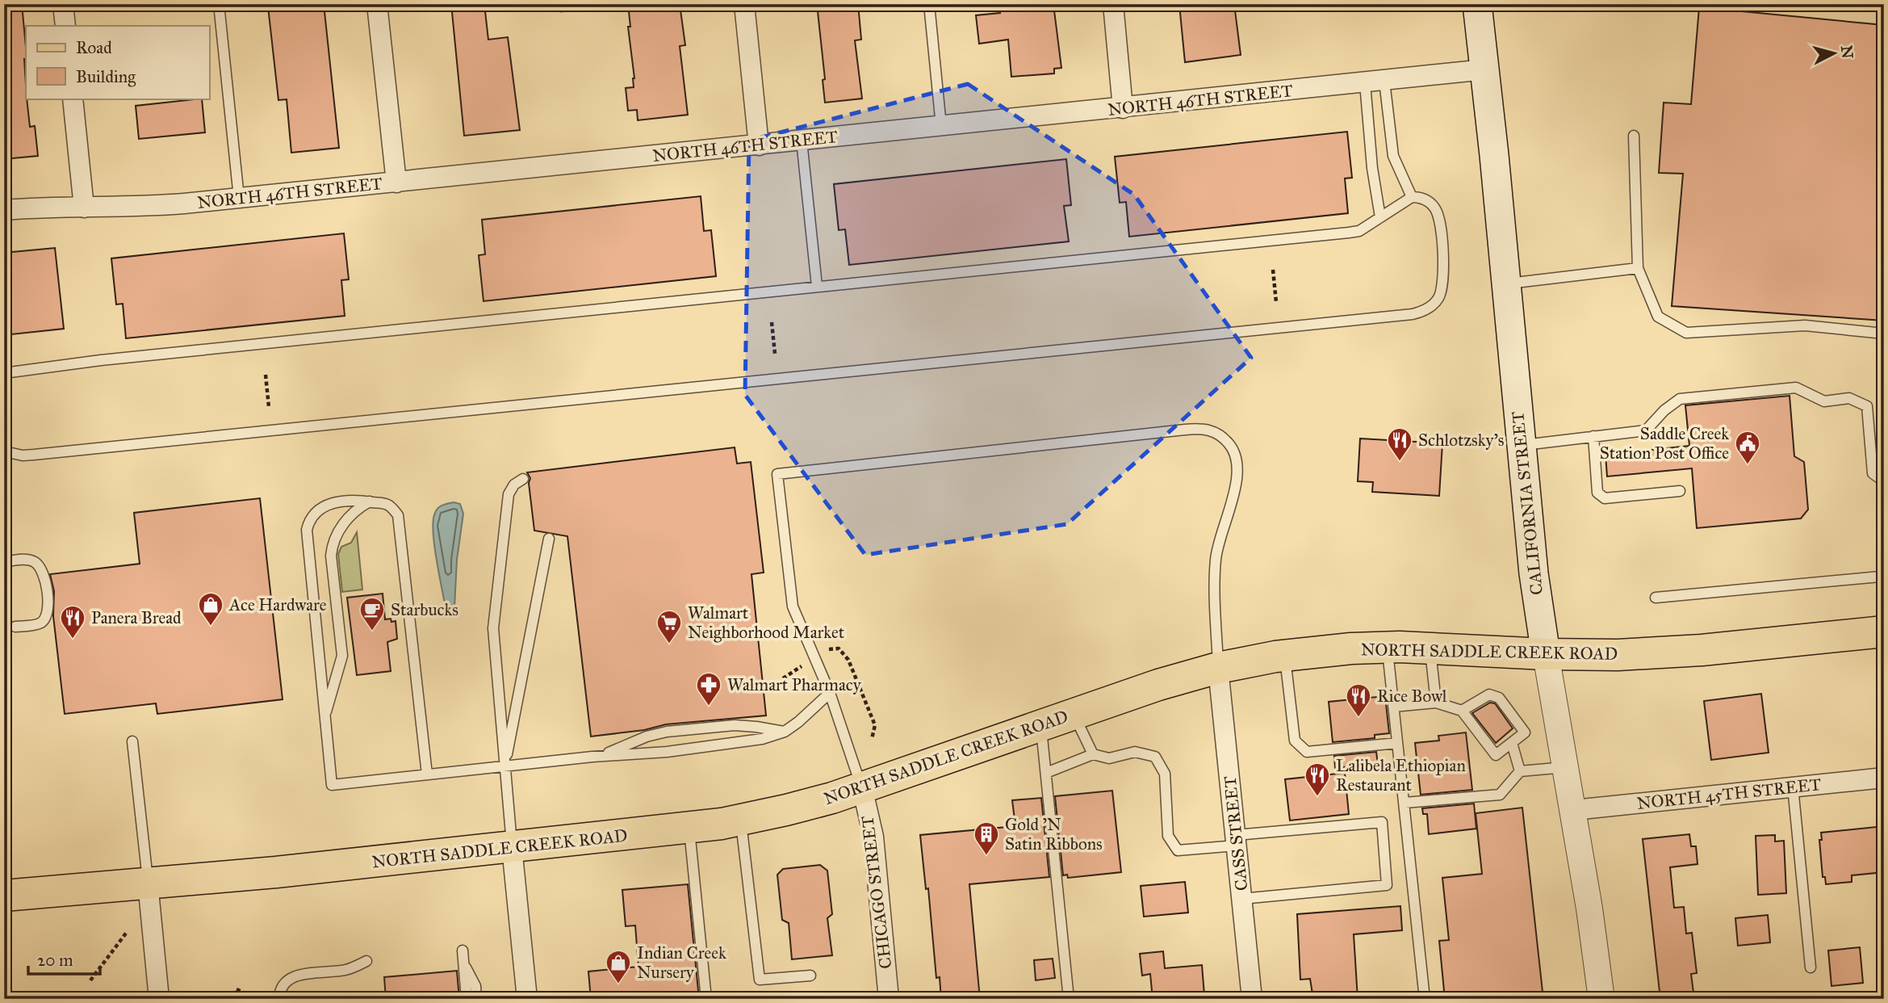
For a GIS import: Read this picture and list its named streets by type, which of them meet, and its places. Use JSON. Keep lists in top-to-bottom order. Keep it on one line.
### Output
{"streets":{"main road":["CALIFORNIA STREET","NORTH SADDLE CREEK ROAD"],"street":["NORTH 46TH STREET","NORTH 45TH STREET","CASS STREET","CHICAGO STREET"]},"crossings":[["NORTH 46TH STREET","CALIFORNIA STREET"],["CALIFORNIA STREET","NORTH SADDLE CREEK ROAD"],["CALIFORNIA STREET","NORTH 45TH STREET"],["NORTH SADDLE CREEK ROAD","CASS STREET"],["NORTH SADDLE CREEK ROAD","CHICAGO STREET"]],"places":{"restaurant":["Schlotzsky's","Panera Bread","Rice Bowl","Lalibela Ethiopian Restaurant"],"public building":["Saddle Creek Station Post Office"],"shop":["Ace Hardware","Indian Creek Nursery"],"cafe":["Starbucks"],"supermarket":["Walmart Neighborhood Market"],"pharmacy":["Walmart Pharmacy"],"building":["Gold 'N Satin Ribbons"]},"legend":["Road","Building"],"scale_bar":"20 m","north":"right"}
